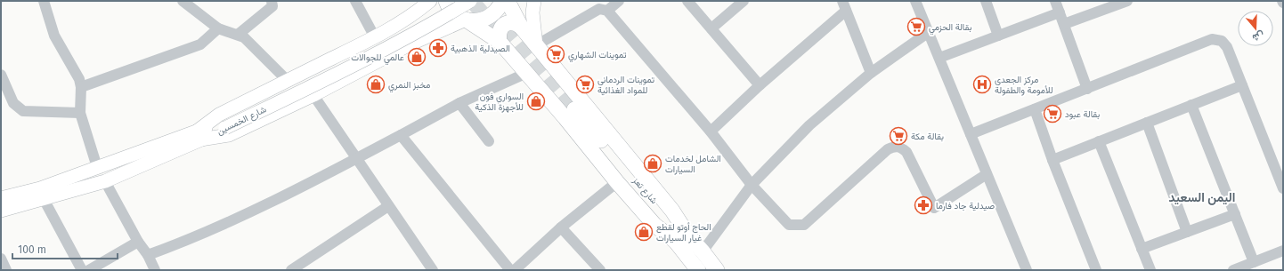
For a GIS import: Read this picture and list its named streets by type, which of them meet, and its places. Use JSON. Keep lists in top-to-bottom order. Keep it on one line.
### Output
{"streets":{"highway":["شارع تعز"],"main road":["شارع الخمسين"]},"districts":["اليمن السعيد"],"places":{"supermarket":["بقالة الحزمي","تموينات الشهاري","تموينات الردماني للمواد الغذائية","بقالة عبود","بقالة مكة"],"pharmacy":["الصيدلية الذهبية","صيدلية جاد فارما"],"shop":["عالمي للجوالات","مخبز النمري","السواري فون للأجهزة الذكية","الشامل لخدمات السيارات","الحاج أوتو لقطع غيار السيارات"],"hospital":["مركز الجعدي للأمومة والطفولة"]},"scale_bar":"100 m","north":"bottom"}
